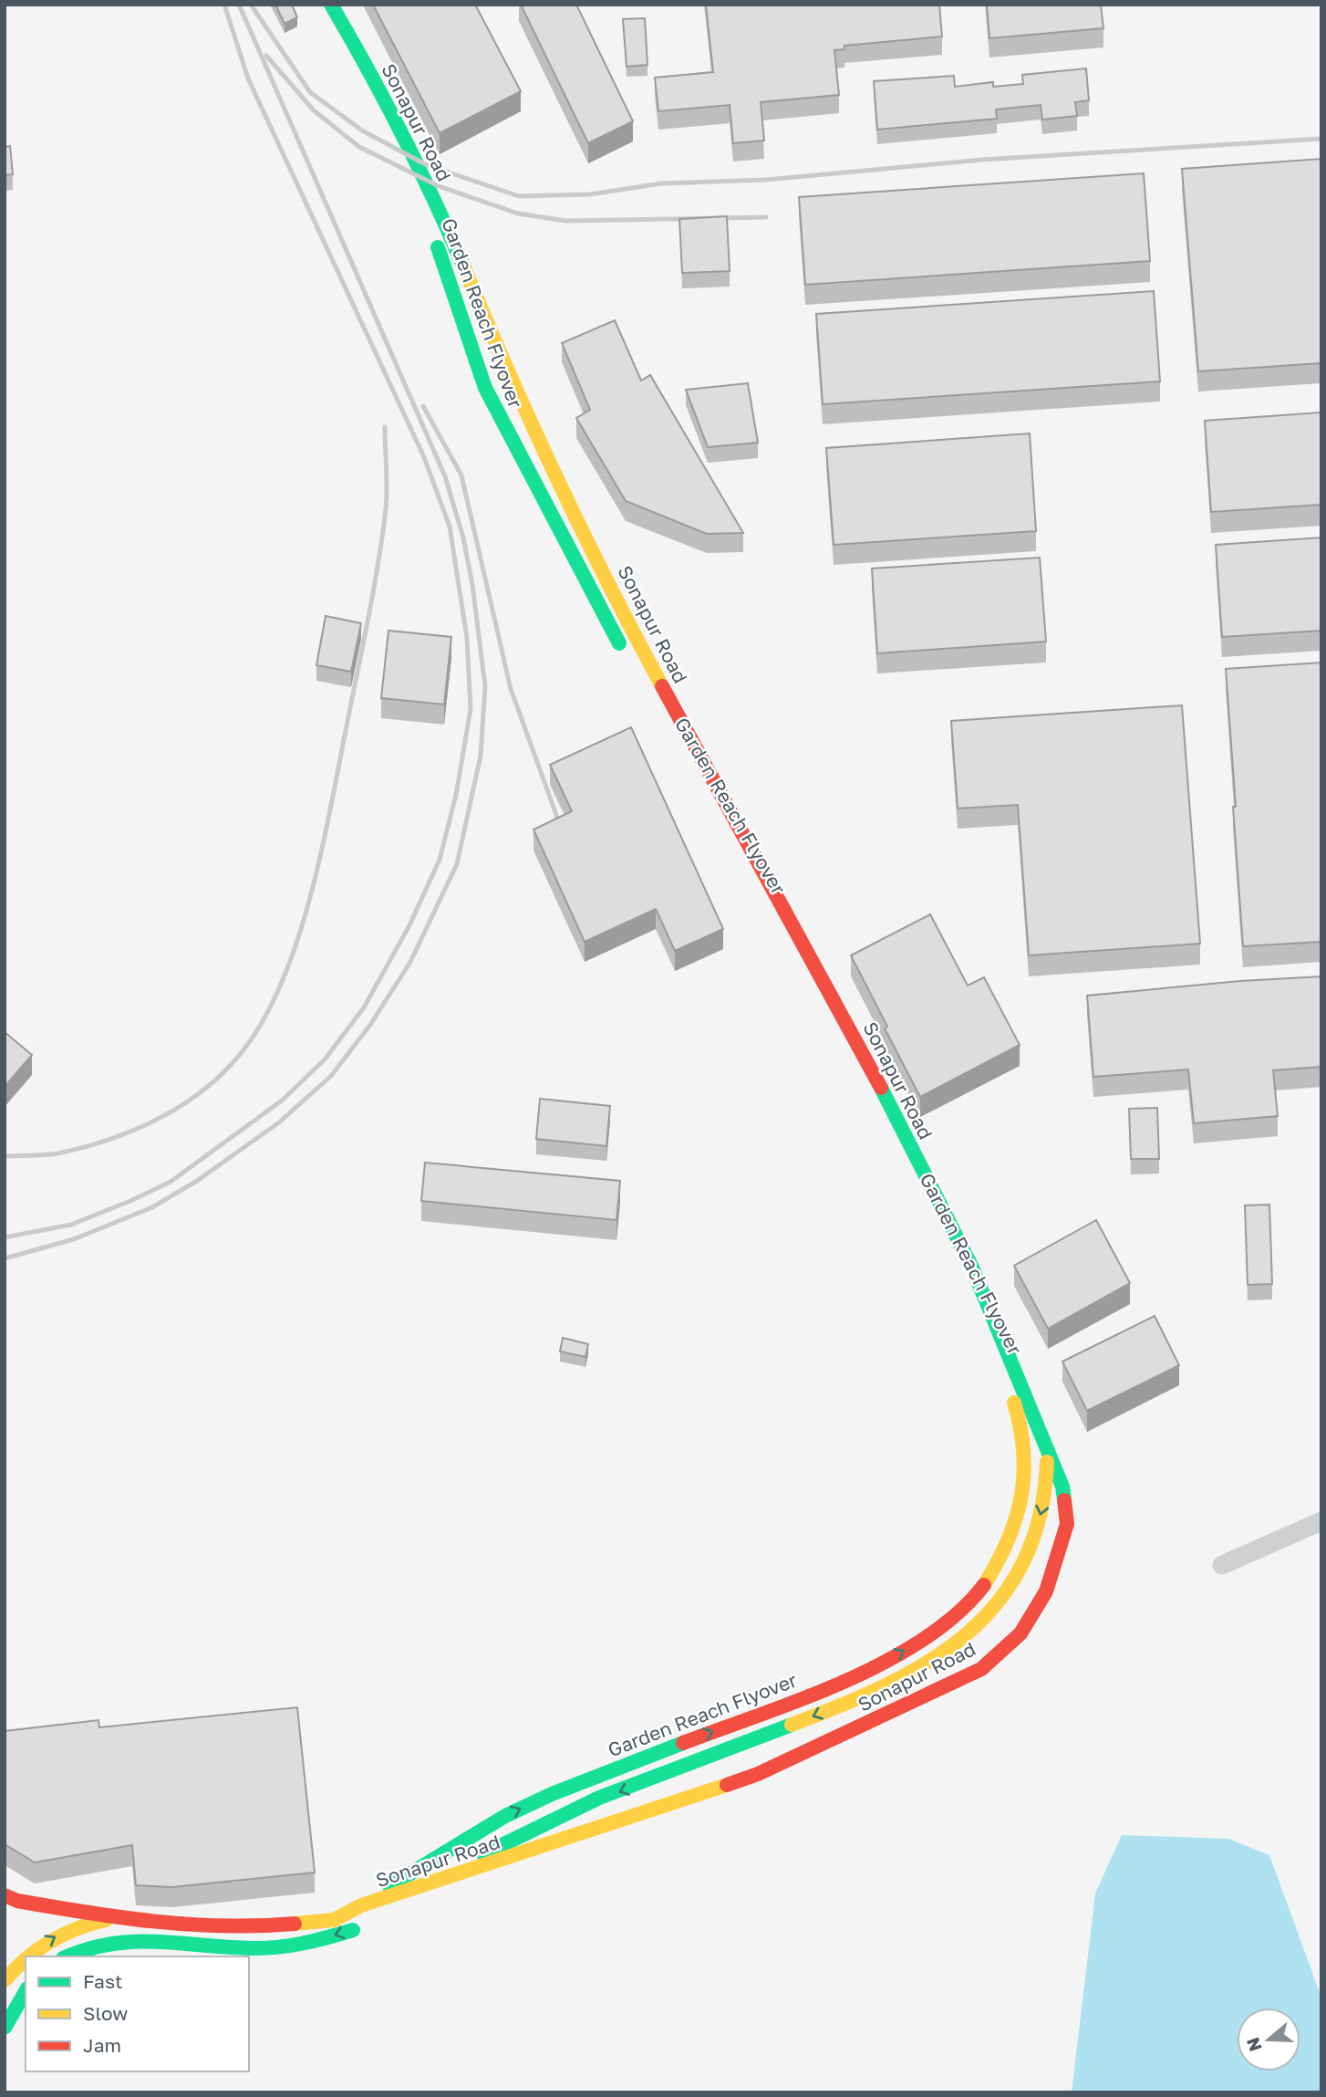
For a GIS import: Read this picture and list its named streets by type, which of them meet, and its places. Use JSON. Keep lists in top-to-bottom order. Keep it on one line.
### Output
{"streets":{"main road":["Sonapur Road","Garden Reach Flyover"]},"legend":["Fast","Slow","Jam"],"north":"left"}
